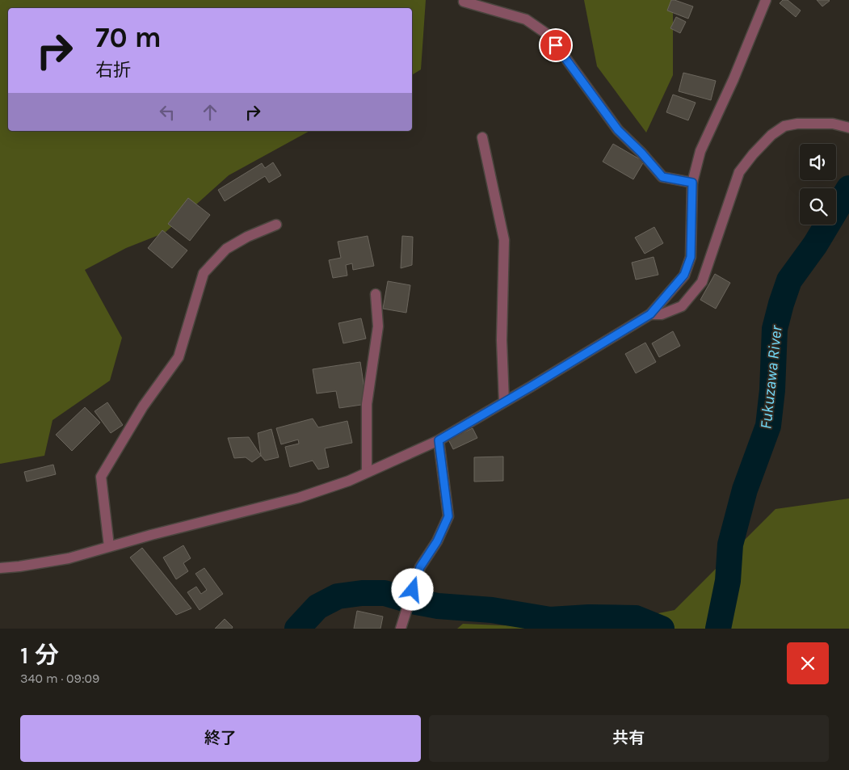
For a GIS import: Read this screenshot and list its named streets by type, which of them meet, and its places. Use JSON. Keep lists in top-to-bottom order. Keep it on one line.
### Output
{"water":["Fukuzawa River"],"page":{"turn":["70 m","右折"],"heading":["1 分","340 m · 09:09"],"buttons":["終了","共有"]}}
